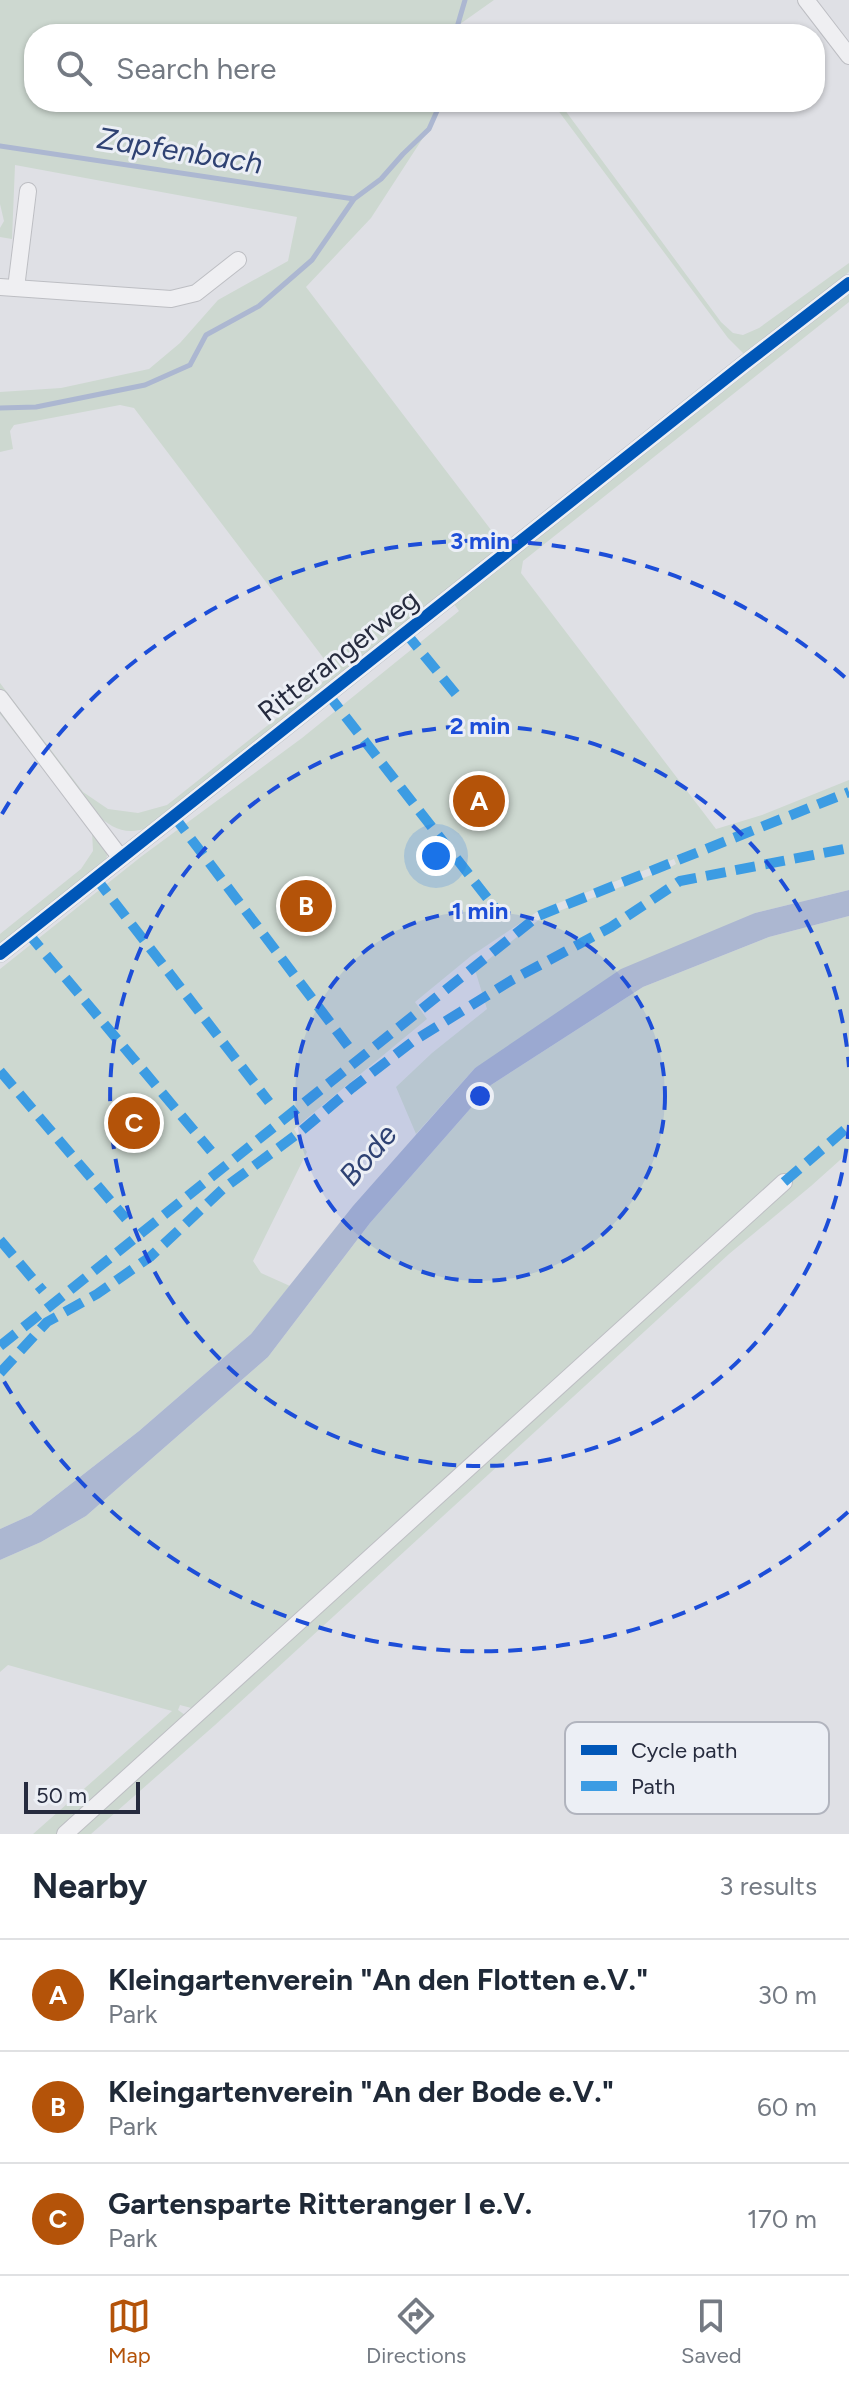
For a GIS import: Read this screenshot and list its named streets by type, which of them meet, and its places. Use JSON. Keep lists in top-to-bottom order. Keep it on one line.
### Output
{"streets":{"lane":["Ritterangerweg"]},"water":["Zapfenbach","Bode"],"legend":["Cycle path","Path"],"scale_bar":"50 m","page":{"search":"Search here","pins":["A","B","C"],"scale":"50 m","heading":["Nearby","3 results"],"list":[{"mark":"A","name":"Kleingartenverein \"An den Flotten e.V.\"","note":"Park","value":"30 m"},{"mark":"B","name":"Kleingartenverein \"An der Bode e.V.\"","note":"Park","value":"60 m"},{"mark":"C","name":"Gartensparte Ritteranger I e.V.","note":"Park","value":"170 m"}],"nav":["Map","Directions","Saved"]},"rings":["3 min","2 min","1 min"]}
